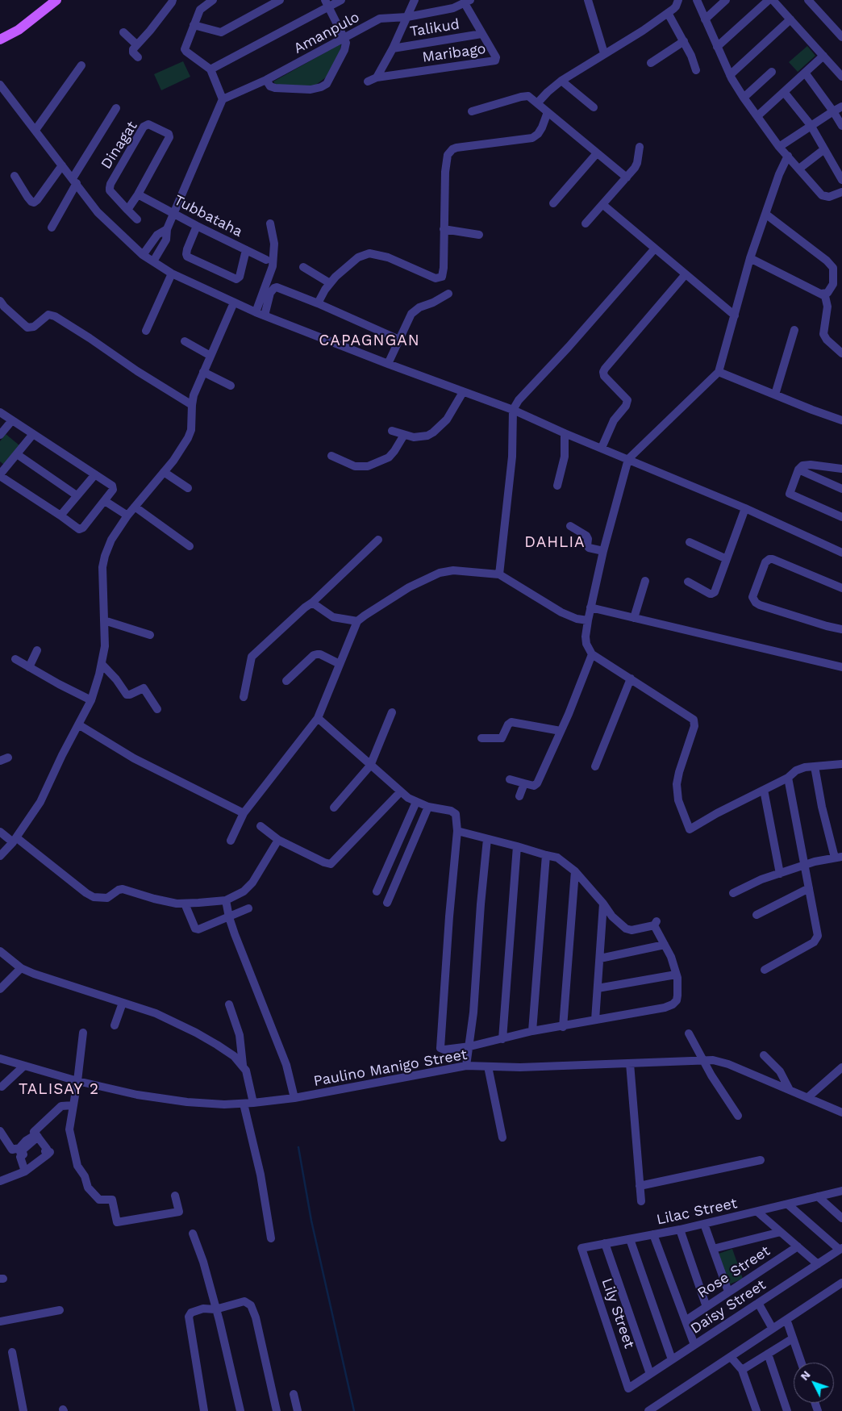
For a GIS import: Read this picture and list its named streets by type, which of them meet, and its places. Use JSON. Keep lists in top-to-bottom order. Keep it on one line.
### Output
{"streets":{"street":["Talikud","Amanpulo","Maribago","Dinagat","Tubbataha","Paulino Manigo Street","Lilac Street","Rose Street","Daisy Street","Lily Street"]},"crossings":[["Talikud","Maribago"],["Amanpulo","Maribago"],["Dinagat","Tubbataha"],["Lilac Street","Lily Street"],["Daisy Street","Lily Street"]],"districts":["CAPAGNGAN","DAHLIA","TALISAY 2"],"north":"top left"}
